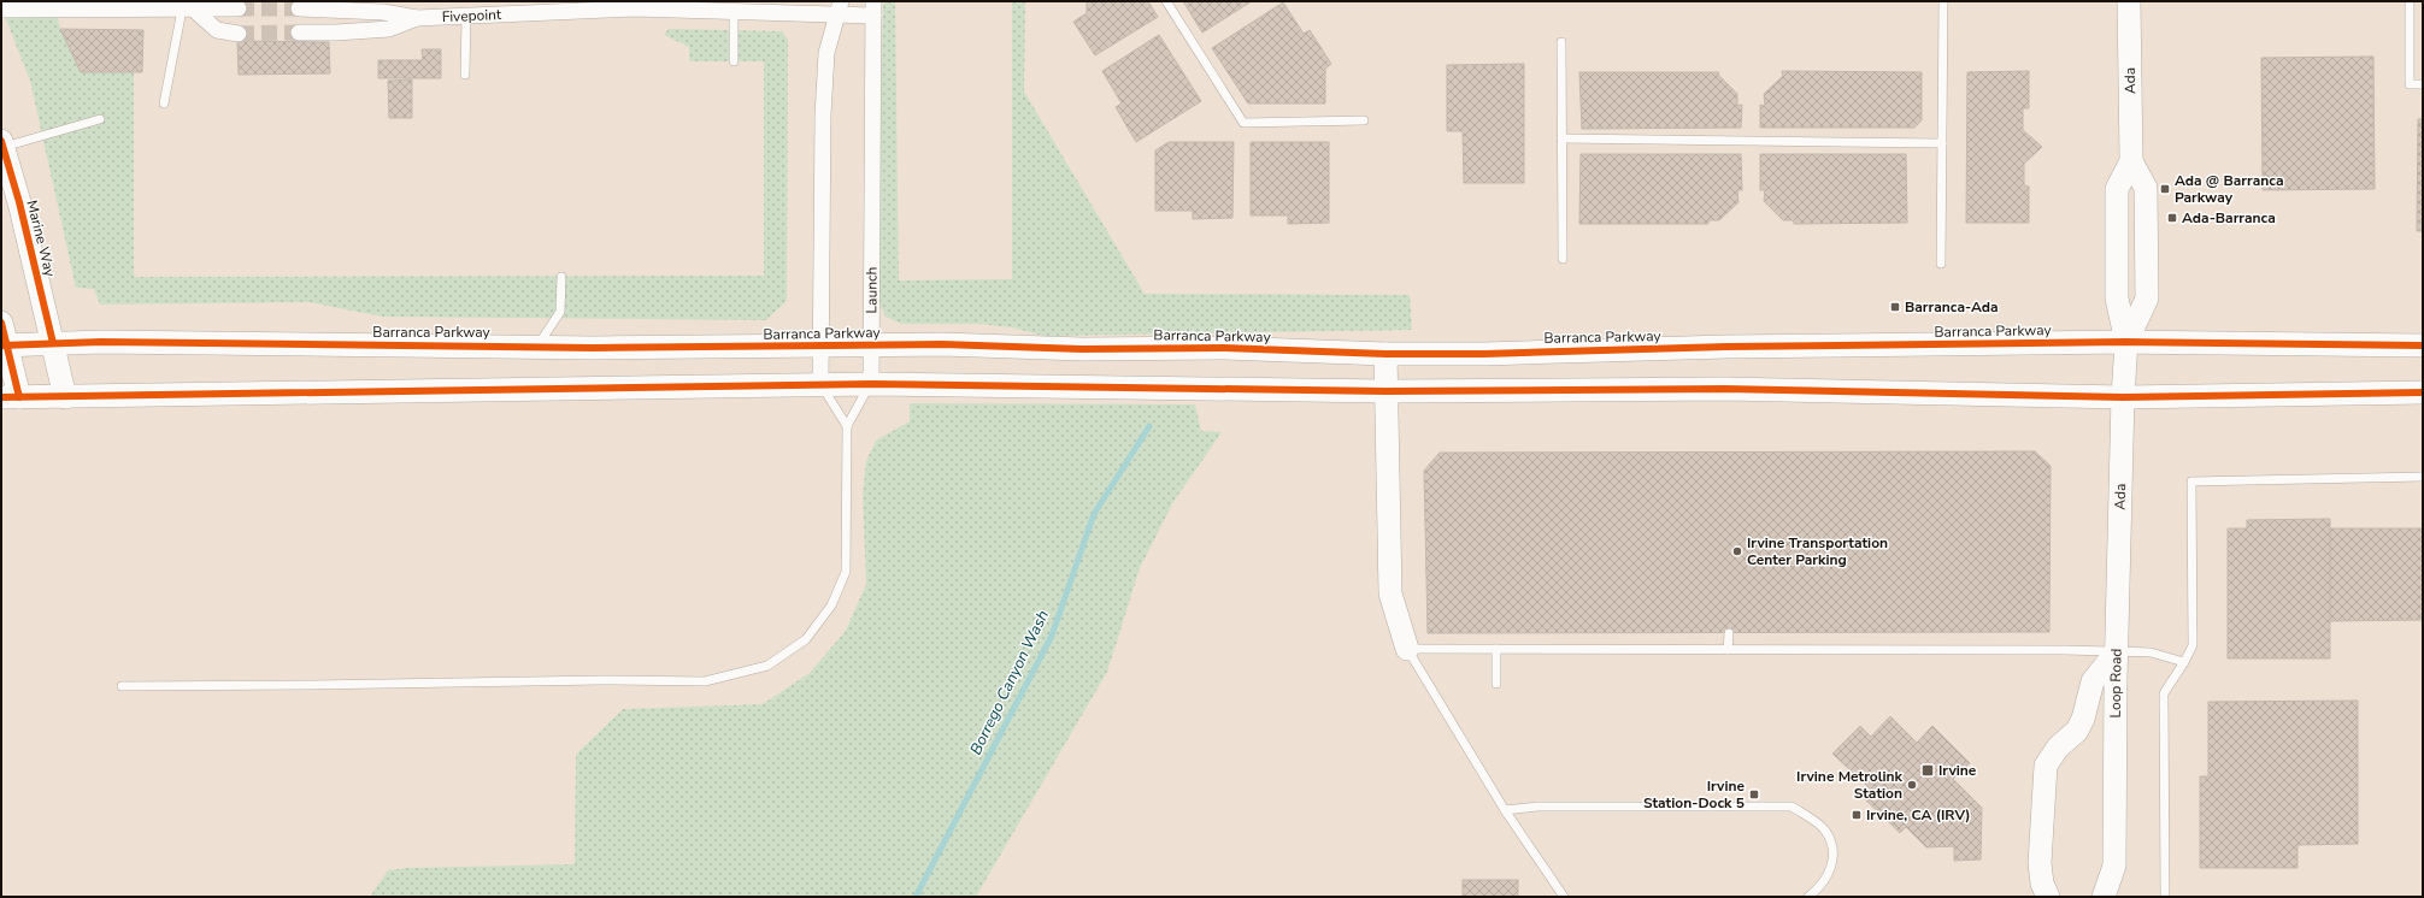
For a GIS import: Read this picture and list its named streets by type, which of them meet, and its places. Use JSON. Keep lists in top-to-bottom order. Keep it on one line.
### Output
{"streets":{"main road":["Ada","Marine Way","Barranca Parkway","Loop Road"],"street":["Fivepoint","Launch"]},"crossings":[["Fivepoint","Launch"],["Ada","Barranca Parkway"],["Ada","Loop Road"],["Marine Way","Barranca Parkway"],["Launch","Barranca Parkway"]],"water":["Borrego Canyon Wash"],"places":{"transit":["Ada @ Barranca Parkway","Ada-Barranca","Barranca-Ada","Irvine","Irvine Station-Dock 5","Irvine, CA (IRV)"],"other":["Irvine Transportation Center Parking","Irvine Metrolink Station"]}}
